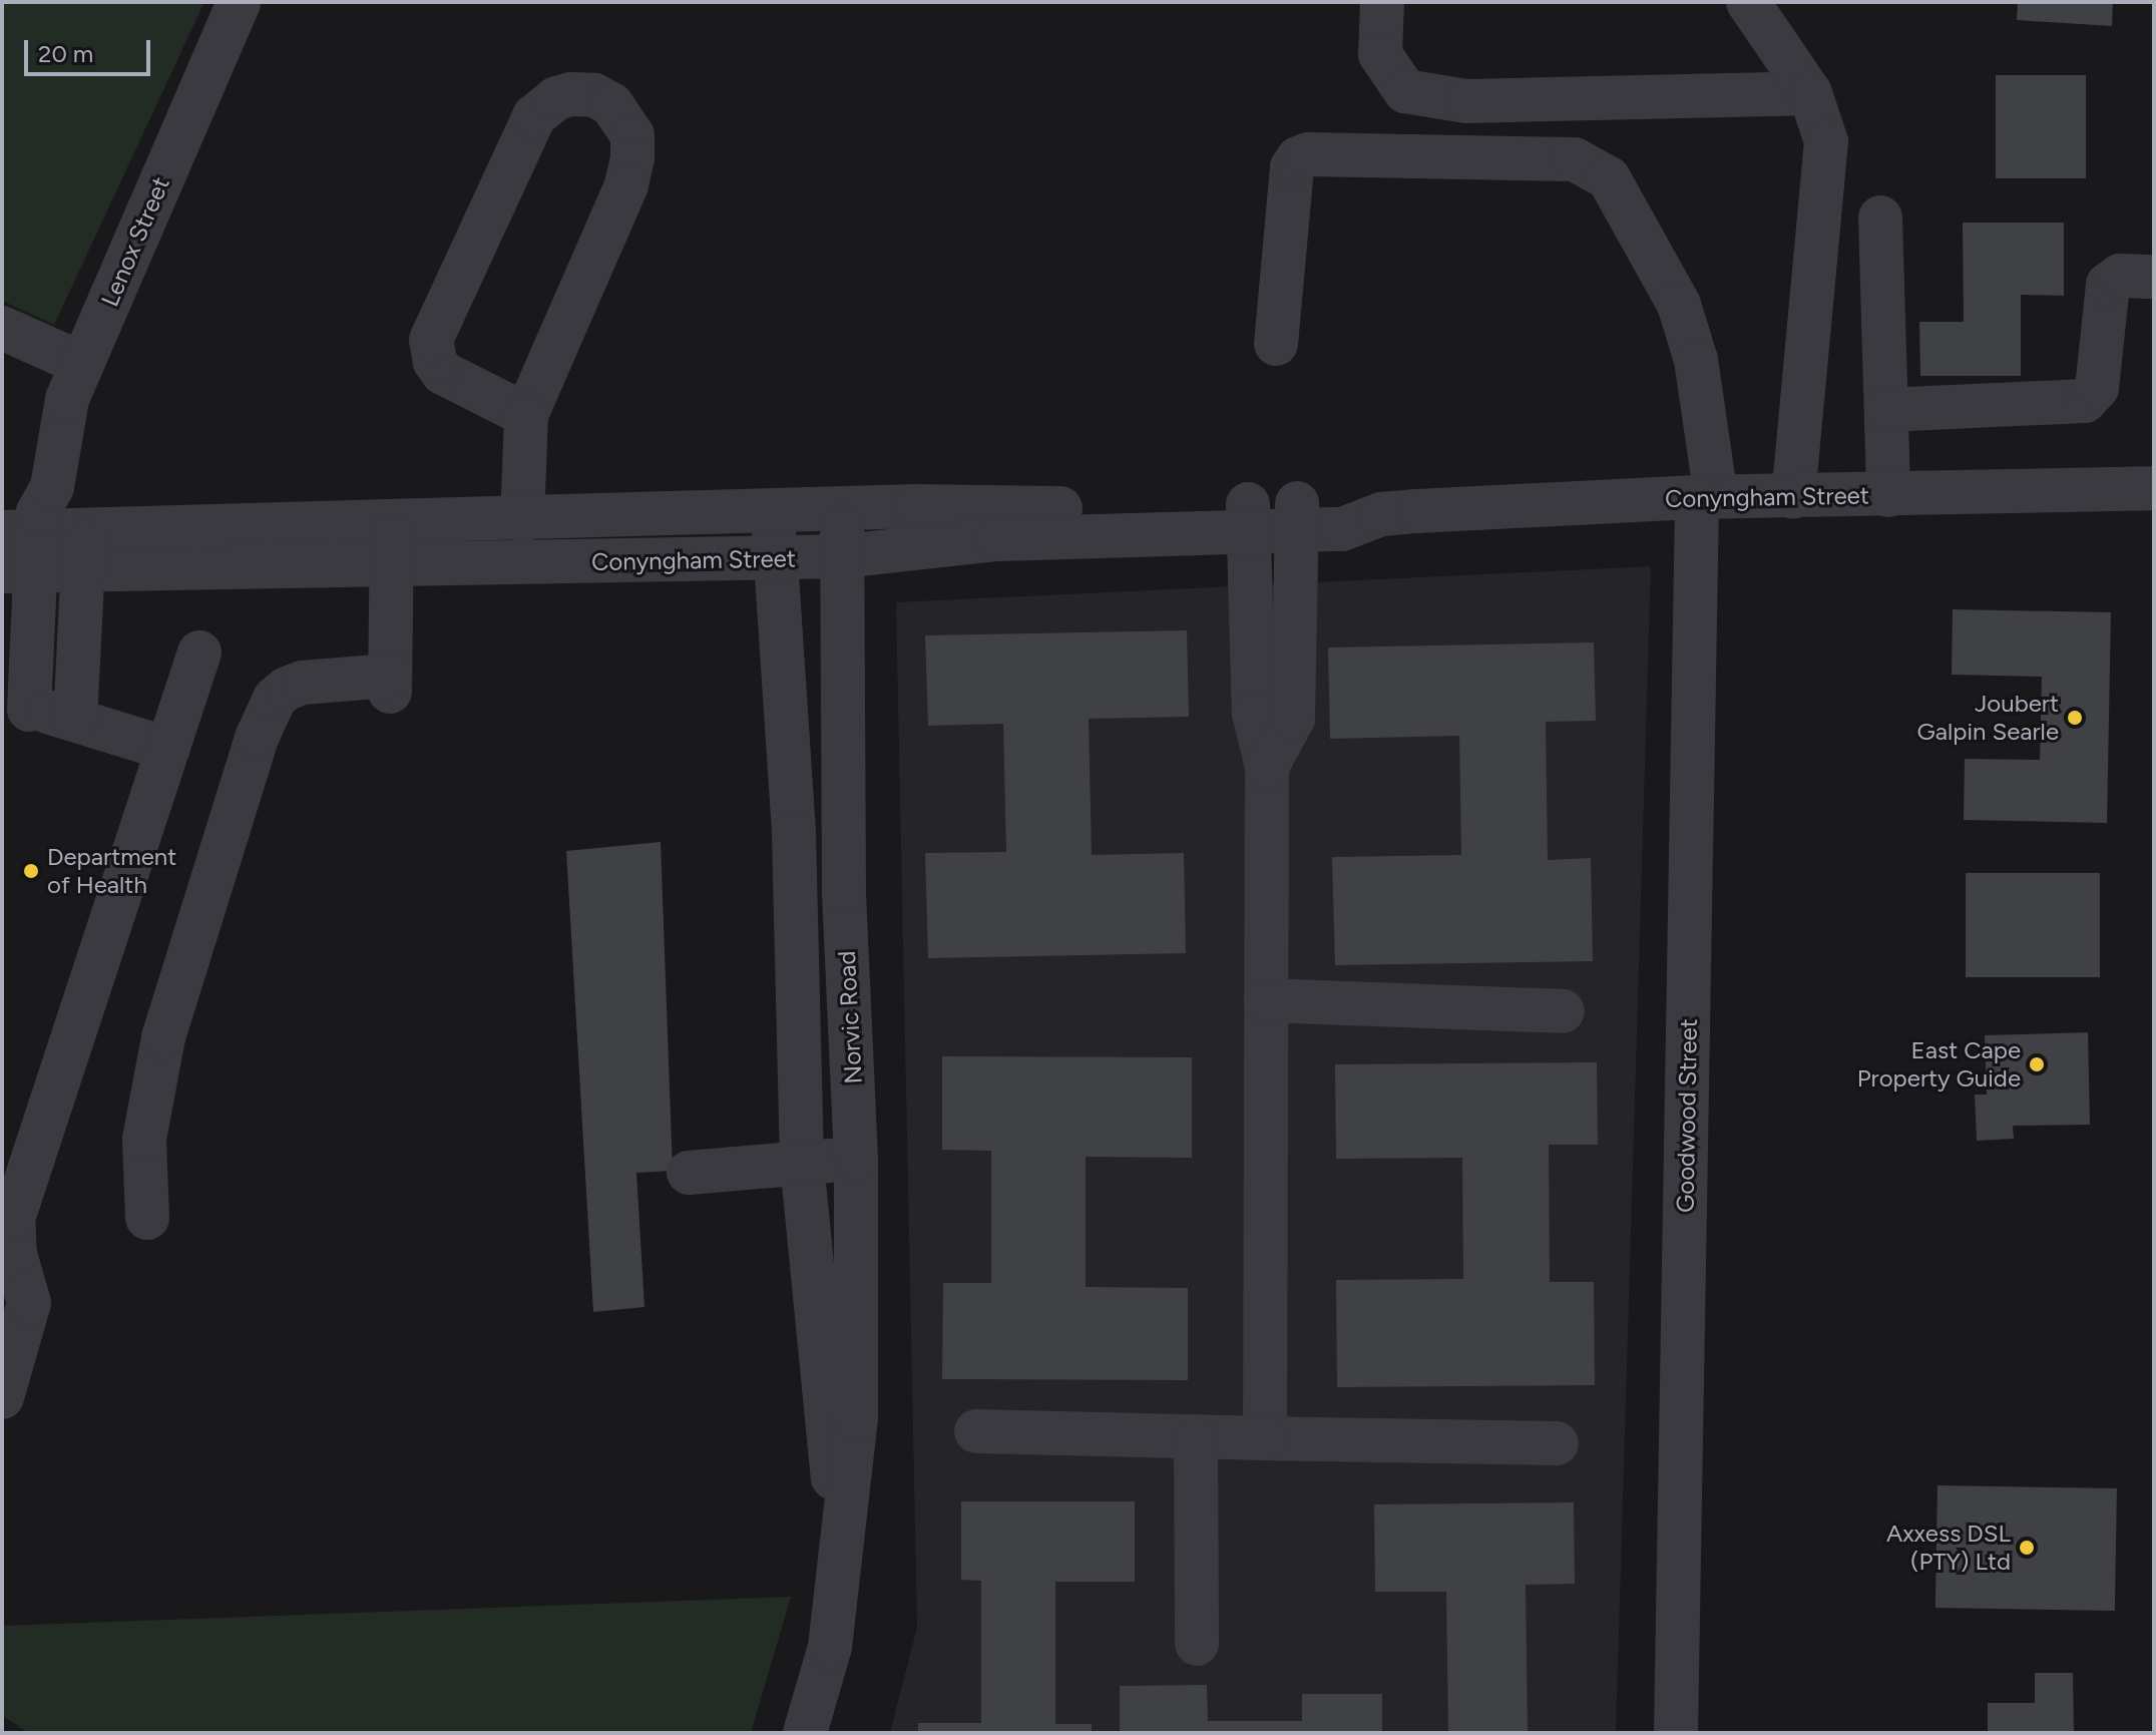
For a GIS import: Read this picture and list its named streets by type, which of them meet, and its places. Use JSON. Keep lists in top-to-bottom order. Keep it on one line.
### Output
{"streets":{"street":["Lenox Street","Conyngham Street","Norvic Road","Goodwood Street"]},"crossings":[["Lenox Street","Conyngham Street"],["Conyngham Street","Norvic Road"],["Conyngham Street","Goodwood Street"]],"places":["Joubert Galpin Searle","Department of Health","East Cape Property Guide","Axxess DSL (PTY) Ltd"],"scale_bar":"20 m"}
